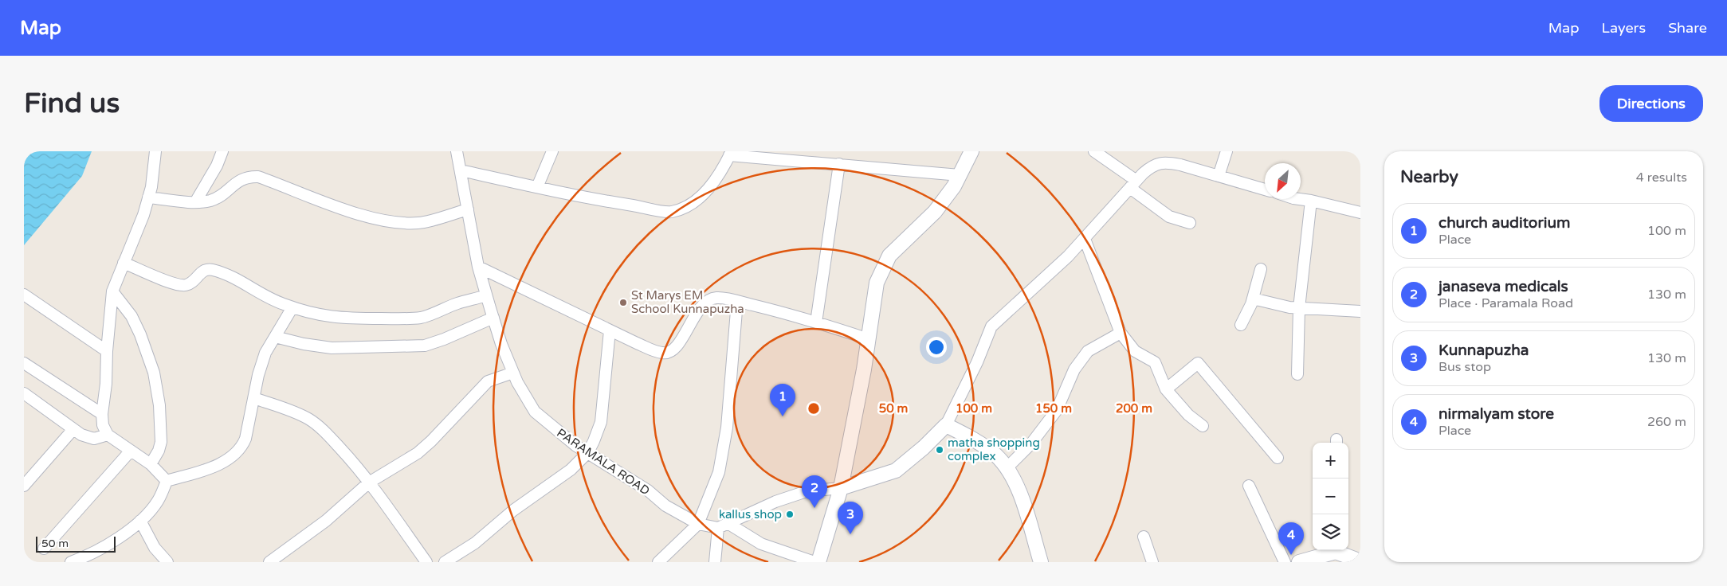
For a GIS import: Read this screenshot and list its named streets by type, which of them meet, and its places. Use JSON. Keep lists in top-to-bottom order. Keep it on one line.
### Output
{"streets":{"street":["PARAMALA ROAD"]},"places":["St Marys EM School Kunnapuzha","matha shopping complex","kallus shop"],"scale_bar":"50 m","north":"bottom left","page":{"header":"Map","nav":["Map","Layers","Share"],"buttons":"Directions","title":"Find us","heading":["Nearby","4 results"],"list":[{"mark":"1","name":"church auditorium","note":"Place","value":"100 m"},{"mark":"2","name":"janaseva medicals","note":"Place · Paramala Road","value":"130 m"},{"mark":"3","name":"Kunnapuzha","note":"Bus stop","value":"130 m"},{"mark":"4","name":"nirmalyam store","note":"Place","value":"260 m"}],"pins":["1","2","3","4"],"map_buttons":["+","−"],"scale":"50 m"},"rings":["50 m","100 m","150 m","200 m"]}
